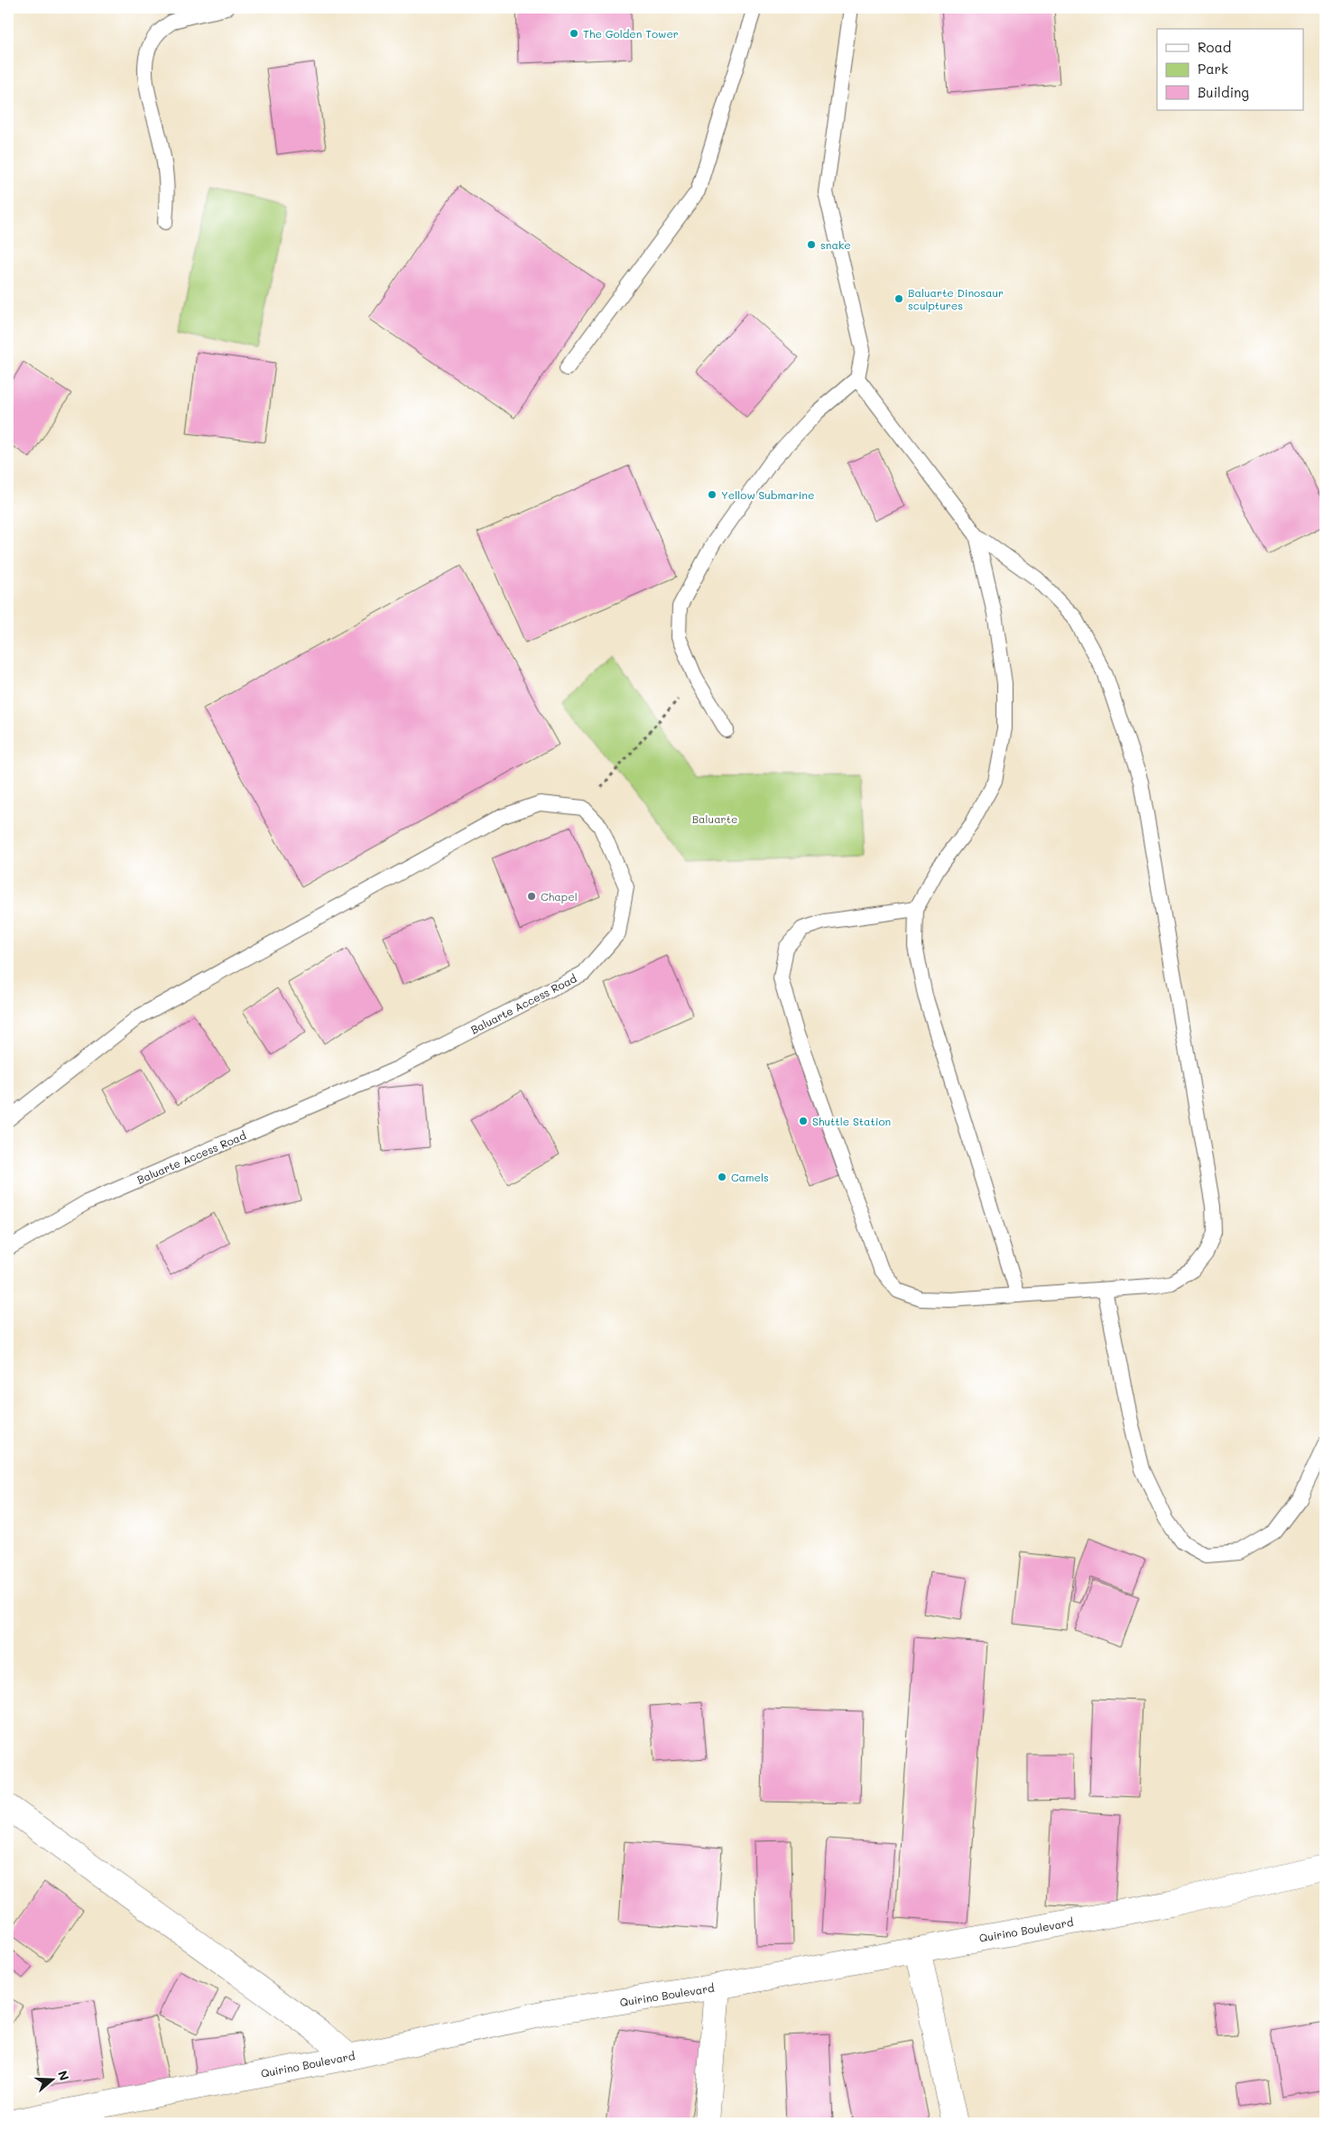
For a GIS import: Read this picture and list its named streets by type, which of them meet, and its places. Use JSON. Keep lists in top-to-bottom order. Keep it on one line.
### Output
{"streets":{"main road":["Quirino Boulevard"],"lane":["Baluarte Access Road"]},"parks":["Baluarte"],"places":["The Golden Tower","snake","Baluarte Dinosaur sculptures","Yellow Submarine","Chapel","Shuttle Station","Camels"],"legend":["Road","Park","Building"],"north":"right"}
